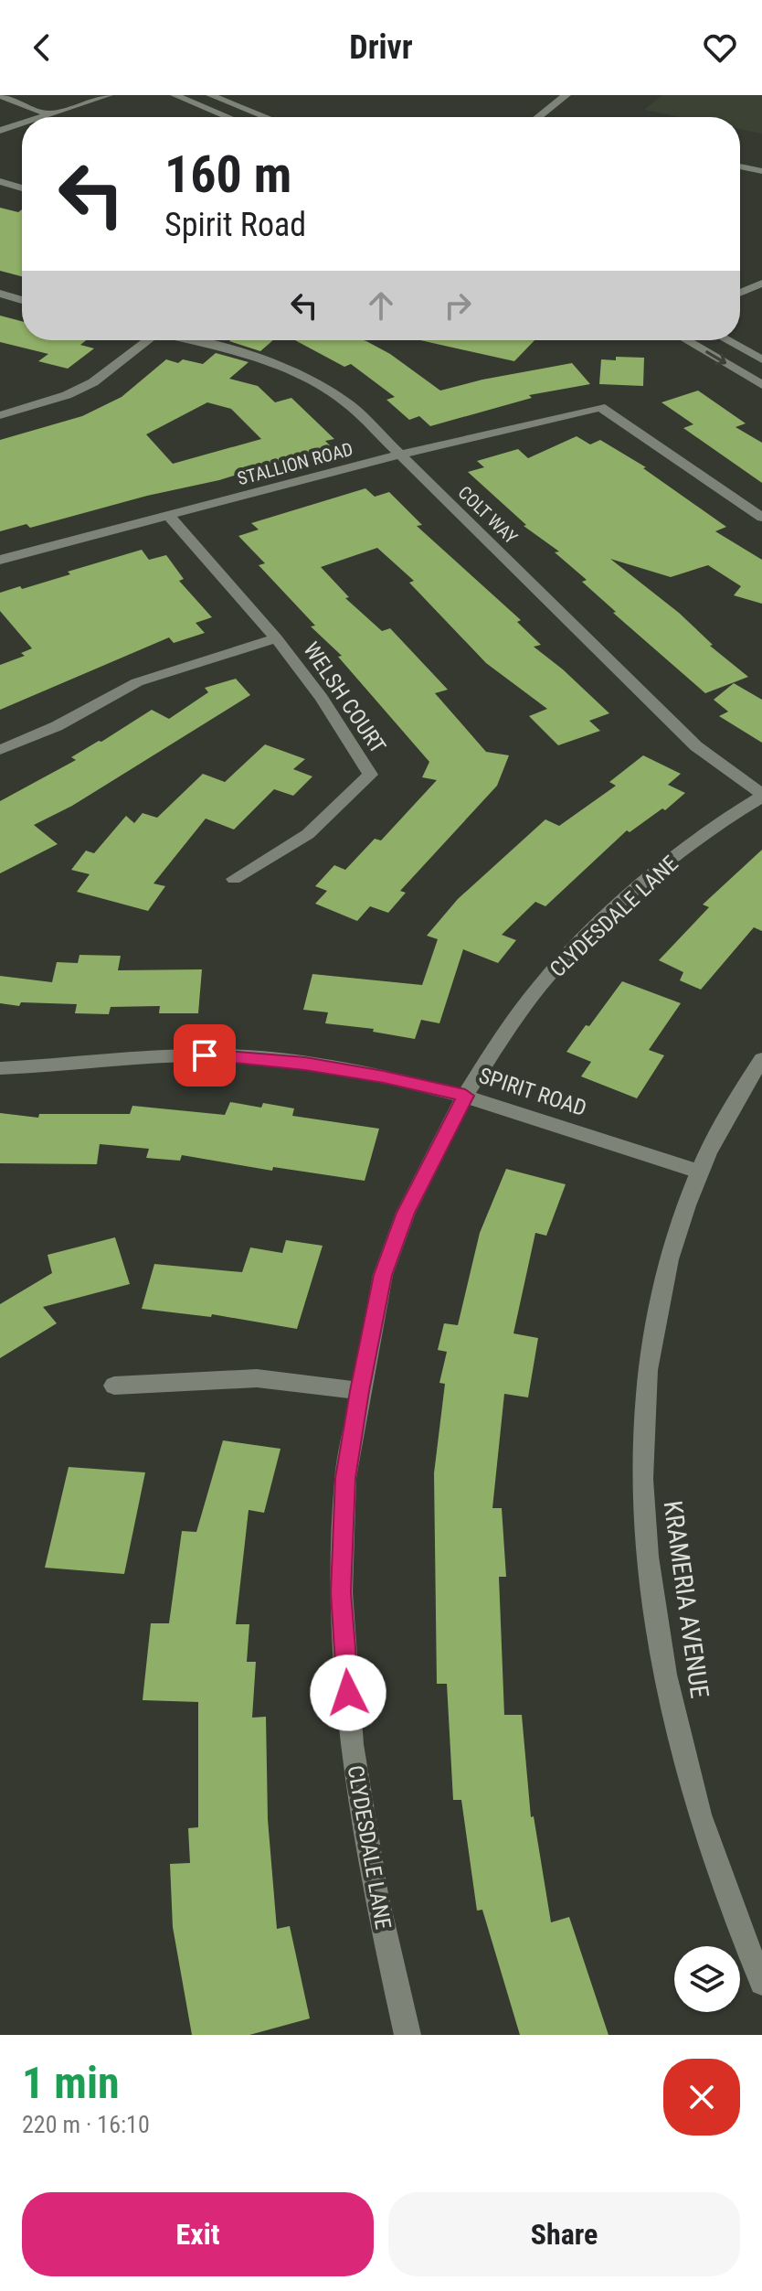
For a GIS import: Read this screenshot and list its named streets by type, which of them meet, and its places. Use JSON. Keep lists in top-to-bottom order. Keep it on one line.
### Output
{"streets":{"street":["STALLION ROAD","COLT WAY","WELSH COURT","CLYDESDALE LANE","SPIRIT ROAD","KRAMERIA AVENUE"]},"crossings":[["STALLION ROAD","COLT WAY"],["STALLION ROAD","WELSH COURT"],["COLT WAY","CLYDESDALE LANE"],["CLYDESDALE LANE","SPIRIT ROAD"],["SPIRIT ROAD","KRAMERIA AVENUE"]],"page":{"header":"Drivr","turn":["160 m","Spirit Road"],"heading":["1 min","220 m · 16:10"],"buttons":["Exit","Share"]}}
